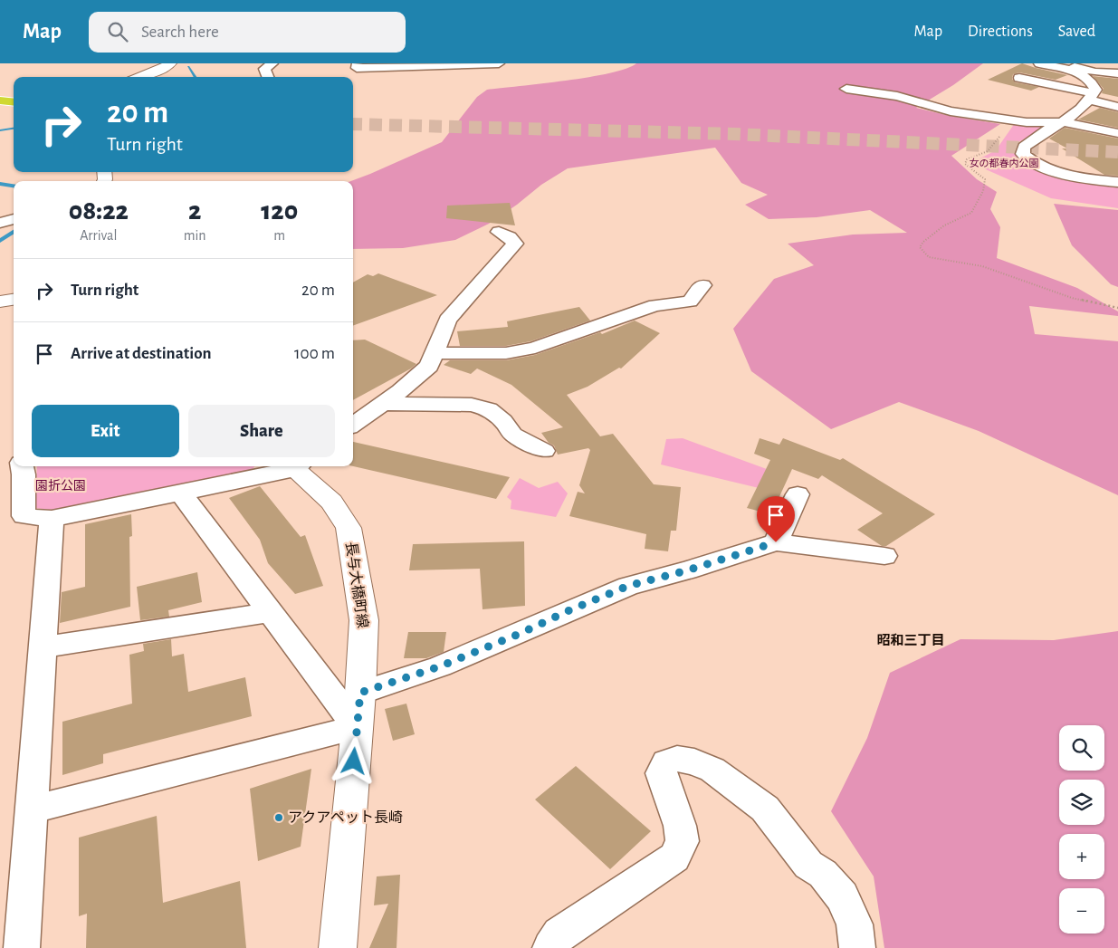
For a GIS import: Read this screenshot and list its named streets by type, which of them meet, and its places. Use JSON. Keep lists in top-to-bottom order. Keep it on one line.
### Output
{"streets":{"main road":["長与大橋町線"]},"districts":["昭和三丁目"],"parks":["女の都春内公園","園折公園"],"places":["アクアペット長崎"],"page":{"header":"Map","search":"Search here","nav":["Map","Directions","Saved"],"turn":["20 m","Turn right"],"eta":["08:22","Arrival","2","min","120","m"],"list":[{"name":"Turn right","value":"20 m"},{"name":"Arrive at destination","value":"100 m"}],"buttons":["Exit","Share"],"map_buttons":["+","−"]}}
